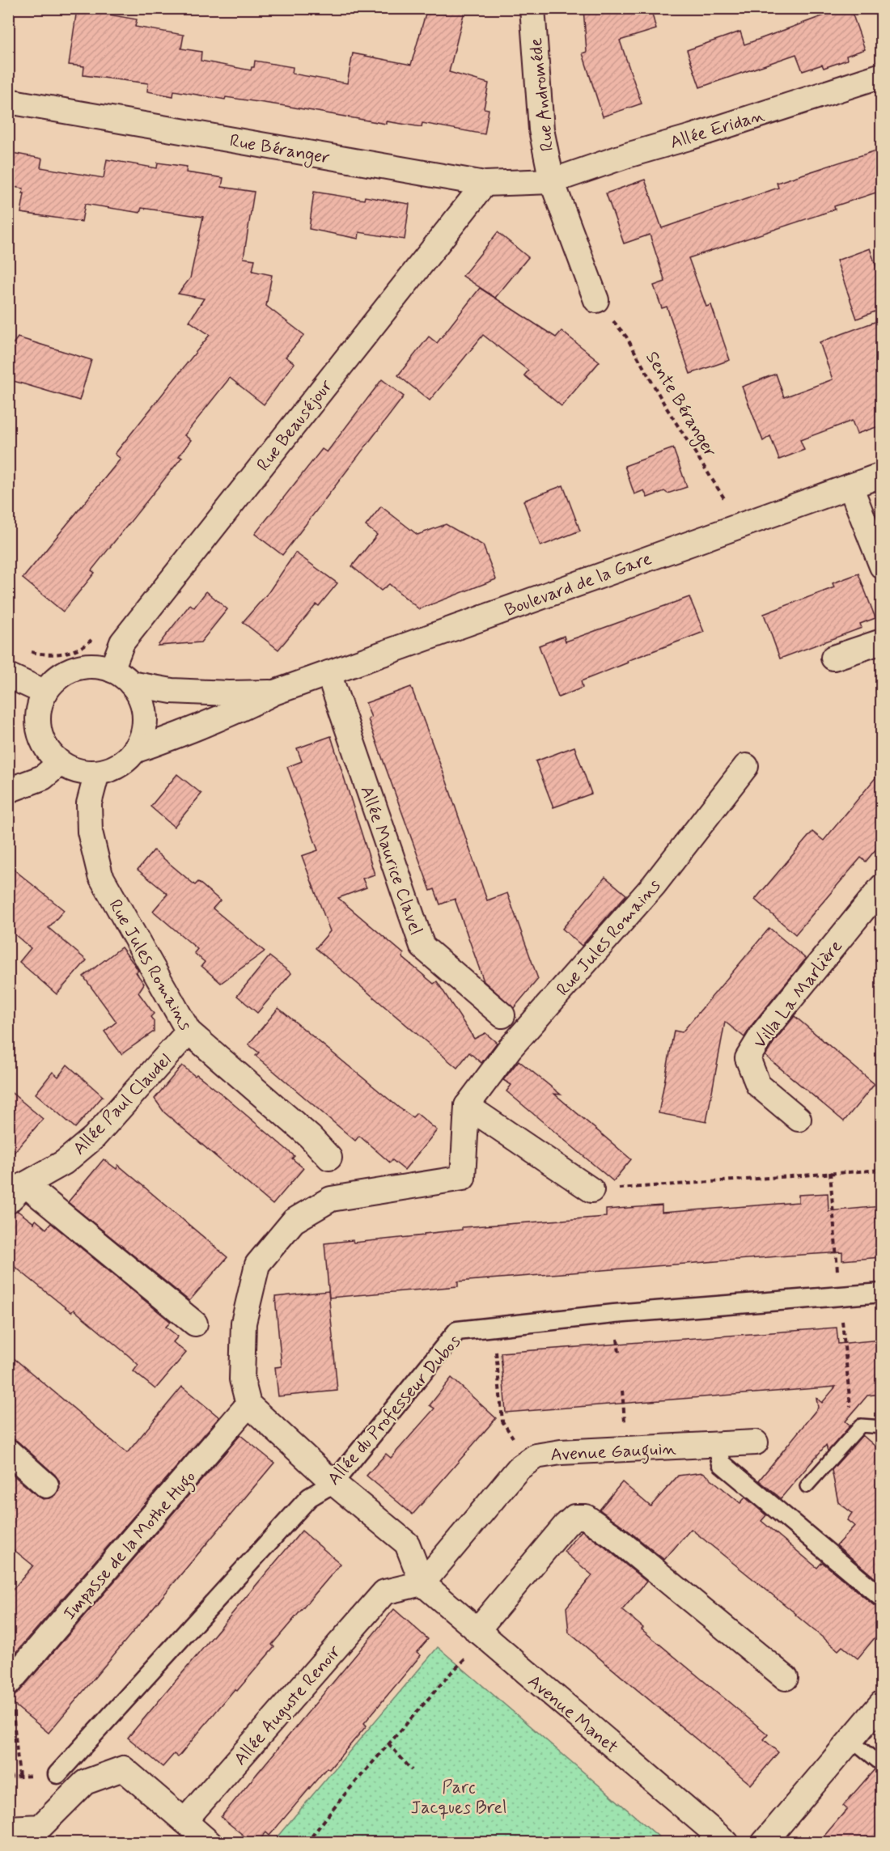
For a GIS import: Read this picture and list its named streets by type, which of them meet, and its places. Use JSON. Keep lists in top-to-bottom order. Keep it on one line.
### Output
{"streets":{"street":["Rue Androméde","Allée Eridan","Rue Béranger","Rue Beauséjour","Boulevard de la Gare","Allée Maurice Clavel","Rue Jules Romains","Villa La Marlière","Allée Paul Claudel","Allée du Professeur Dubos","Avenue Gauguin","Impasse de la Mothe Hugo","Allée Auguste Renoir","Avenue Manet"],"path":["Sente Béranger"]},"crossings":[["Rue Androméde","Allée Eridan"],["Rue Androméde","Rue Béranger"],["Rue Androméde","Sente Béranger"],["Allée Eridan","Rue Béranger"],["Rue Béranger","Rue Beauséjour"],["Sente Béranger","Boulevard de la Gare"],["Rue Beauséjour","Boulevard de la Gare"],["Rue Beauséjour","Rue Jules Romains"],["Boulevard de la Gare","Allée Maurice Clavel"],["Boulevard de la Gare","Rue Jules Romains"],["Rue Jules Romains","Allée Paul Claudel"],["Avenue Gauguin","Allée Auguste Renoir"],["Avenue Gauguin","Avenue Manet"],["Allée Auguste Renoir","Avenue Manet"]],"parks":["Parc Jacques Brel"]}
